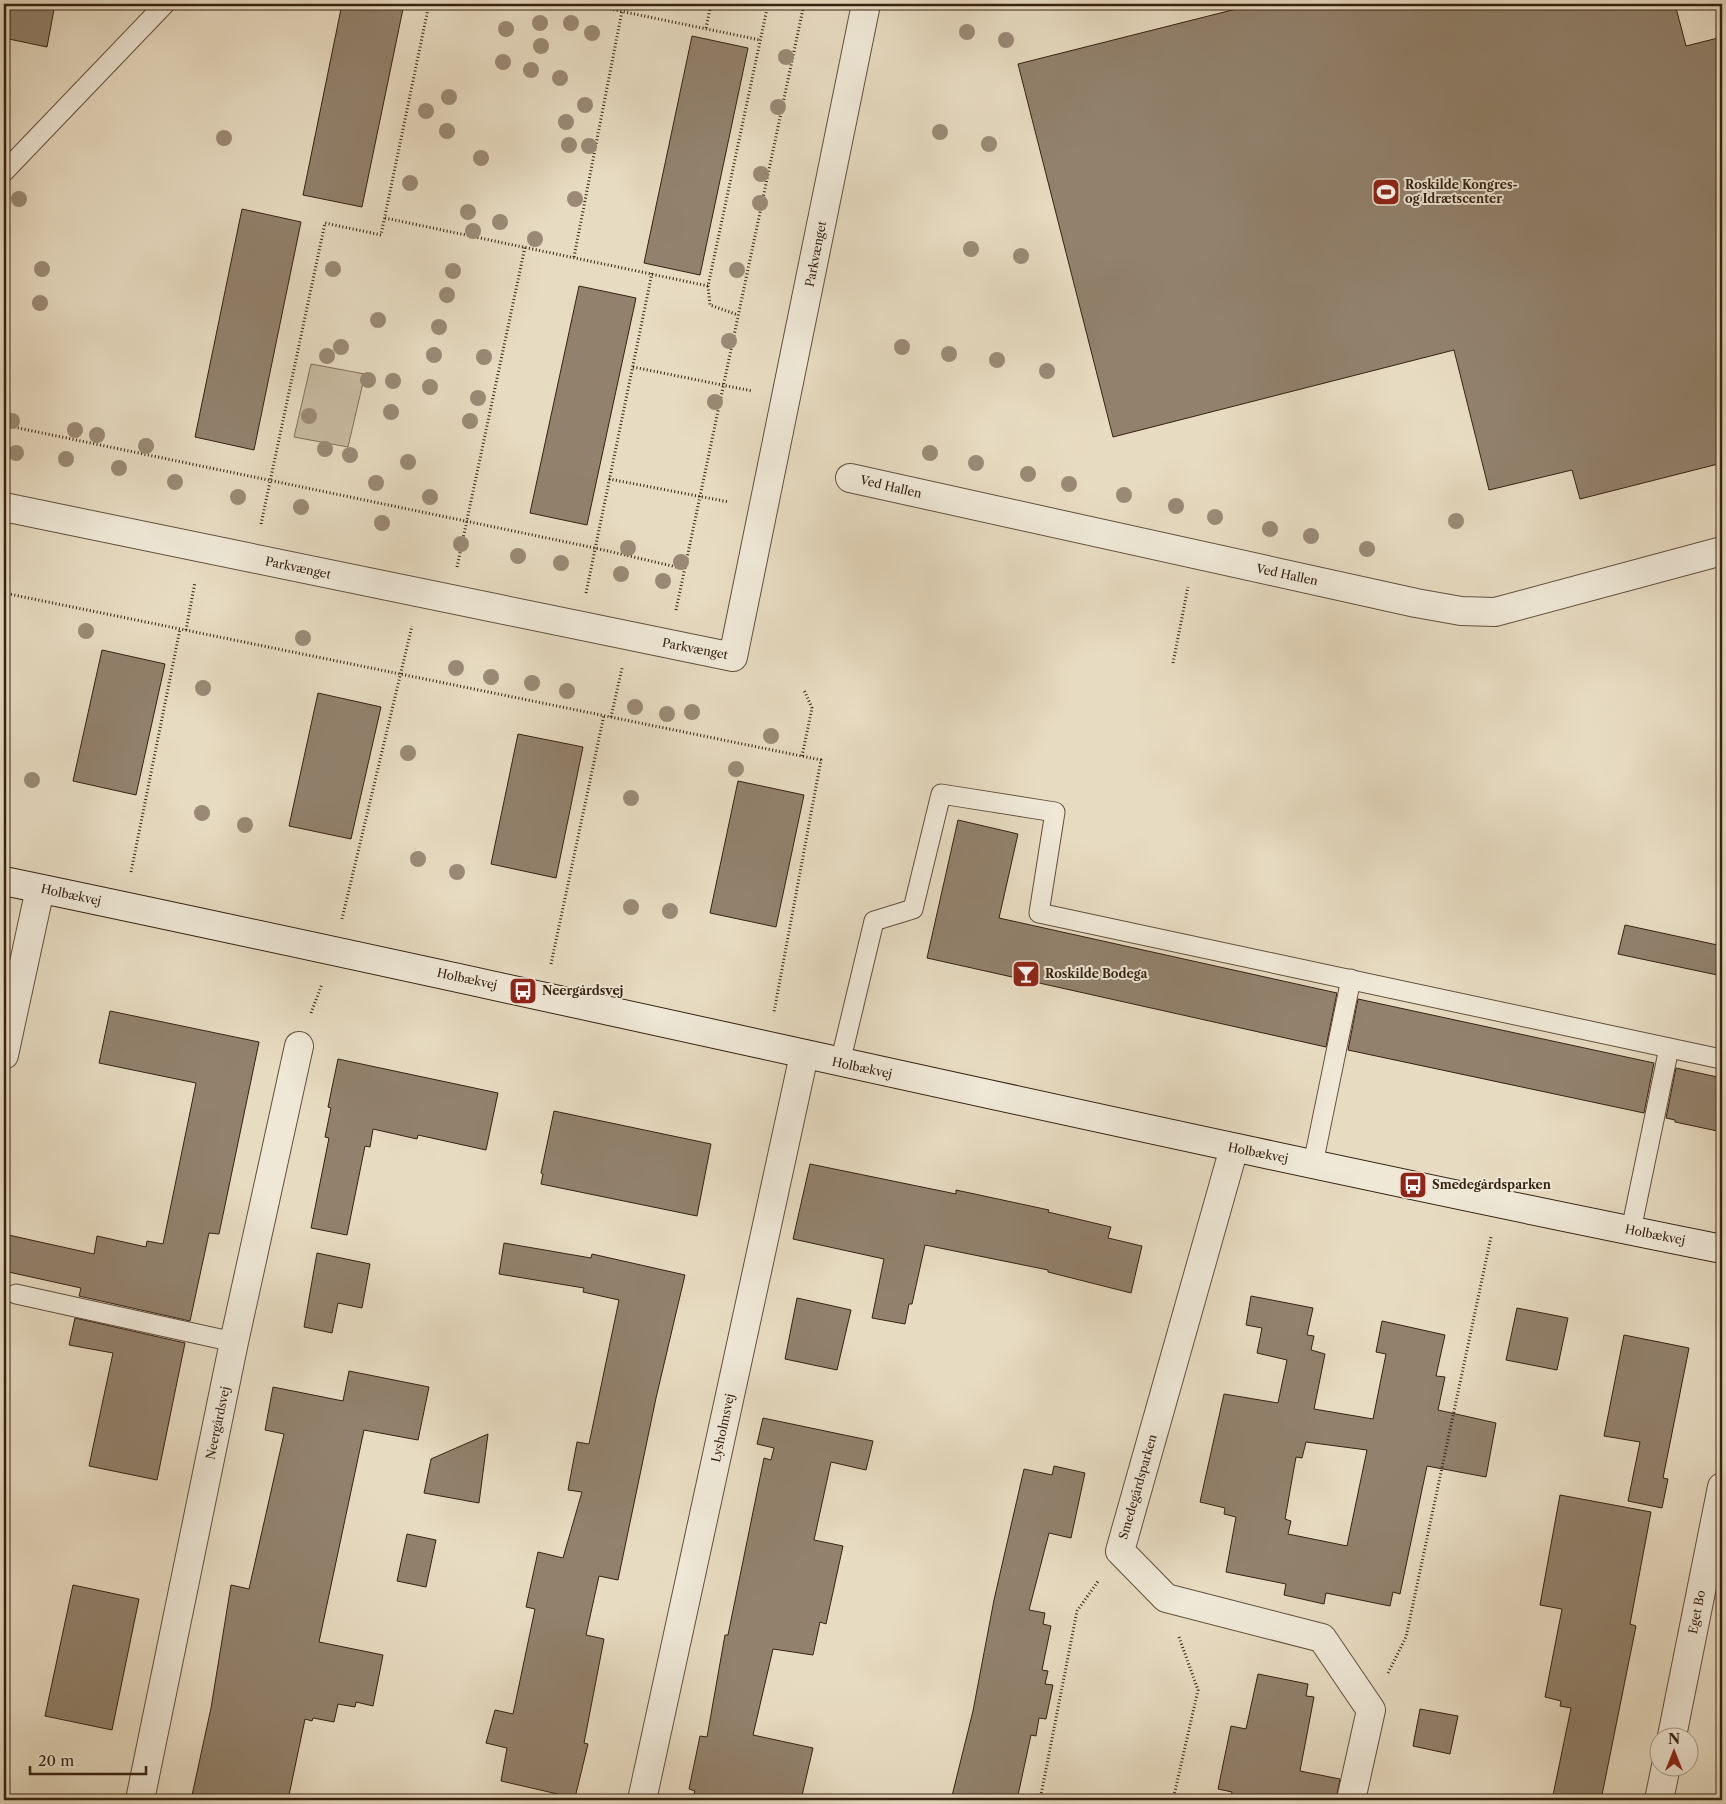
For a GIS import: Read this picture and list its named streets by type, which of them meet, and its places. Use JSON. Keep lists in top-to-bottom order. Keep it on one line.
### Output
{"streets":{"street":["Parkvænget","Ved Hallen","Holbækvej","Neergårdsvej","Lysholmsvej","Smedegårdsparken","Eget Bo"]},"crossings":[["Holbækvej","Lysholmsvej"],["Holbækvej","Smedegårdsparken"]],"places":{"sports":["Roskilde Kongres- og Idrætscenter"],"bar":["Roskilde Bodega"],"bus stop":["Neergårdsvej","Smedegårdsparken"]},"scale_bar":"20 m","north":"top"}
